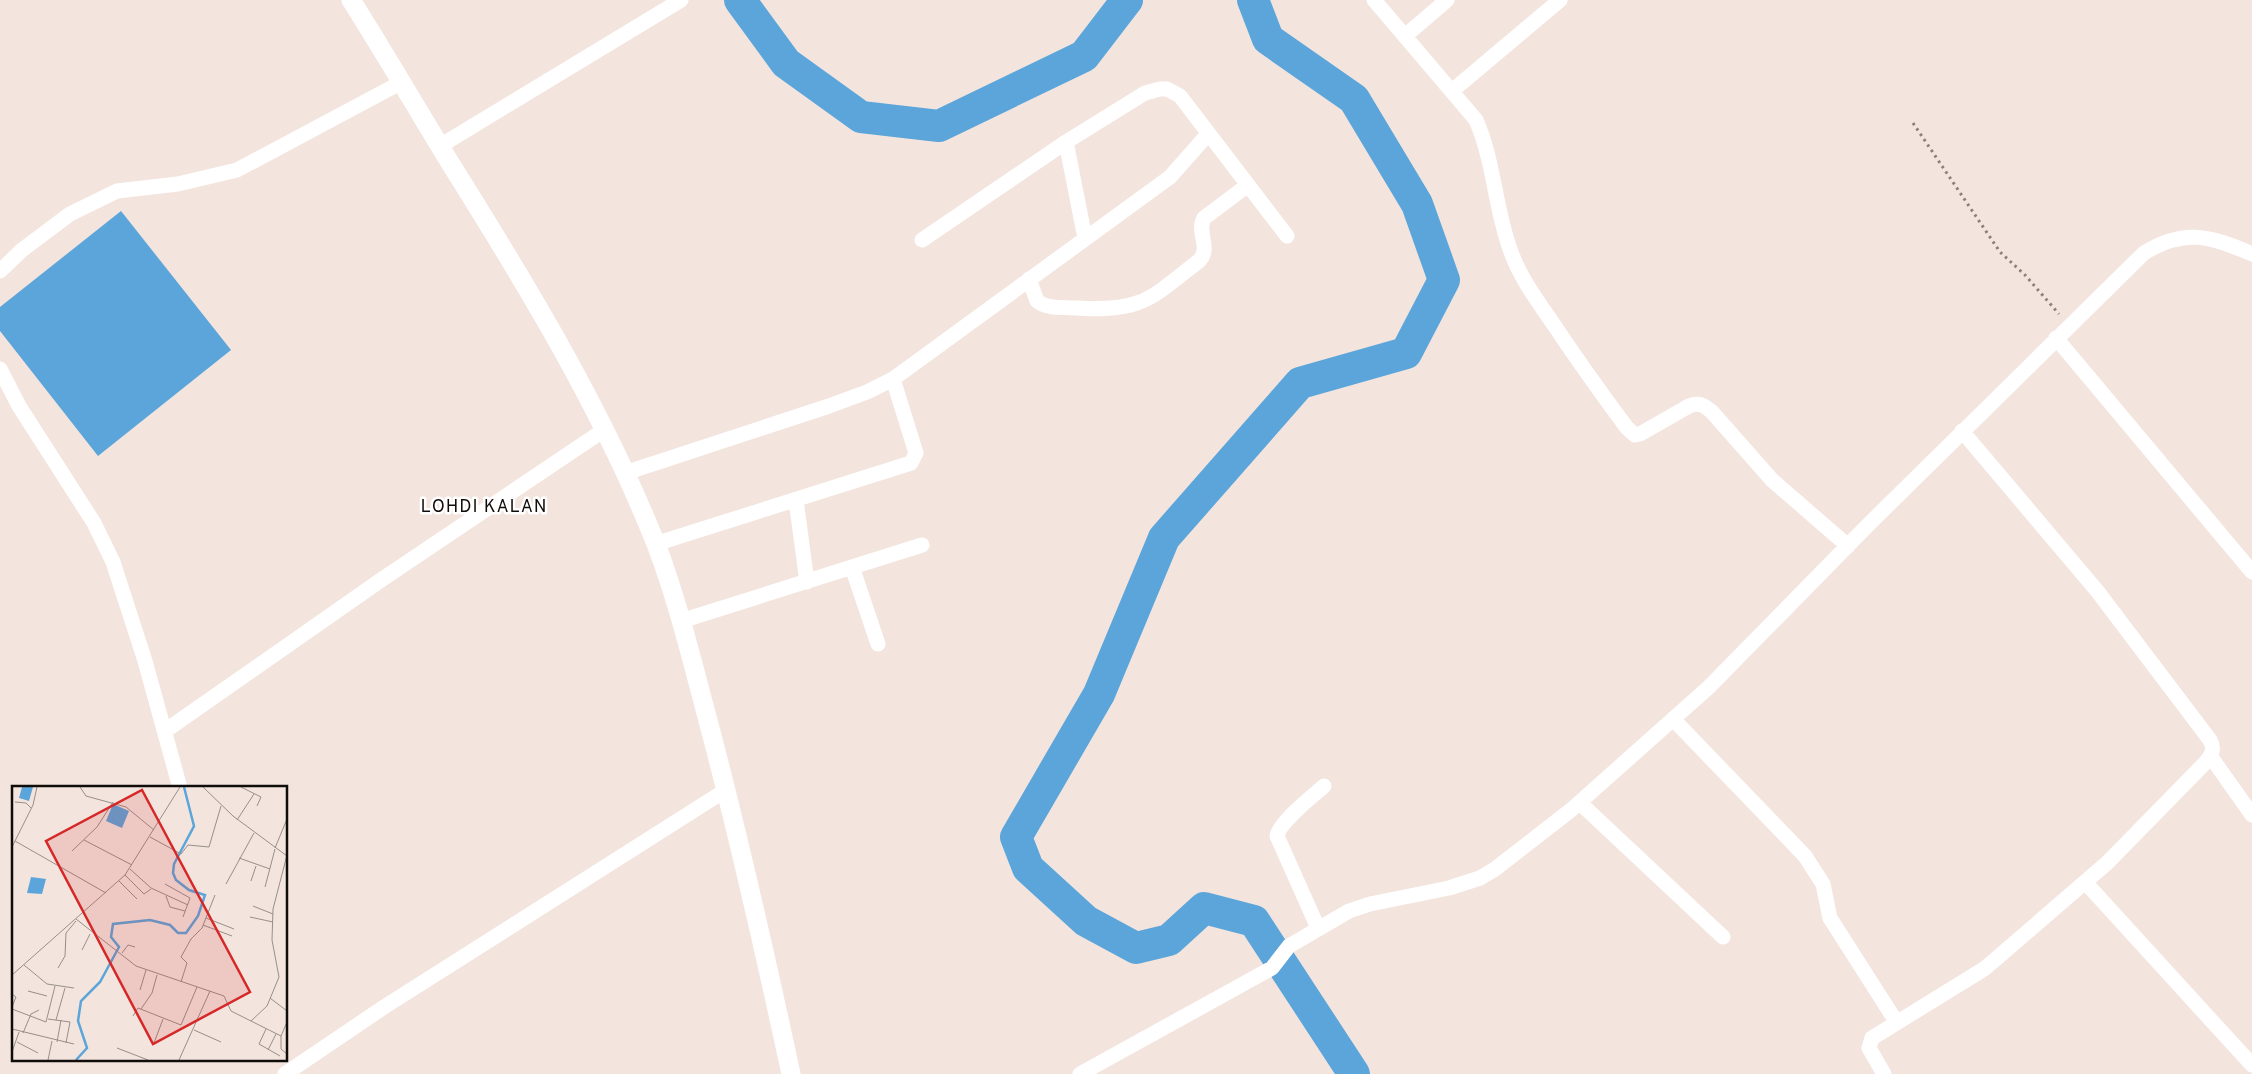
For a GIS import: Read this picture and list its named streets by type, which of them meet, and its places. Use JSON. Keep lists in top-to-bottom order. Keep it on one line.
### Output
{"districts":["LOHDI KALAN"]}
